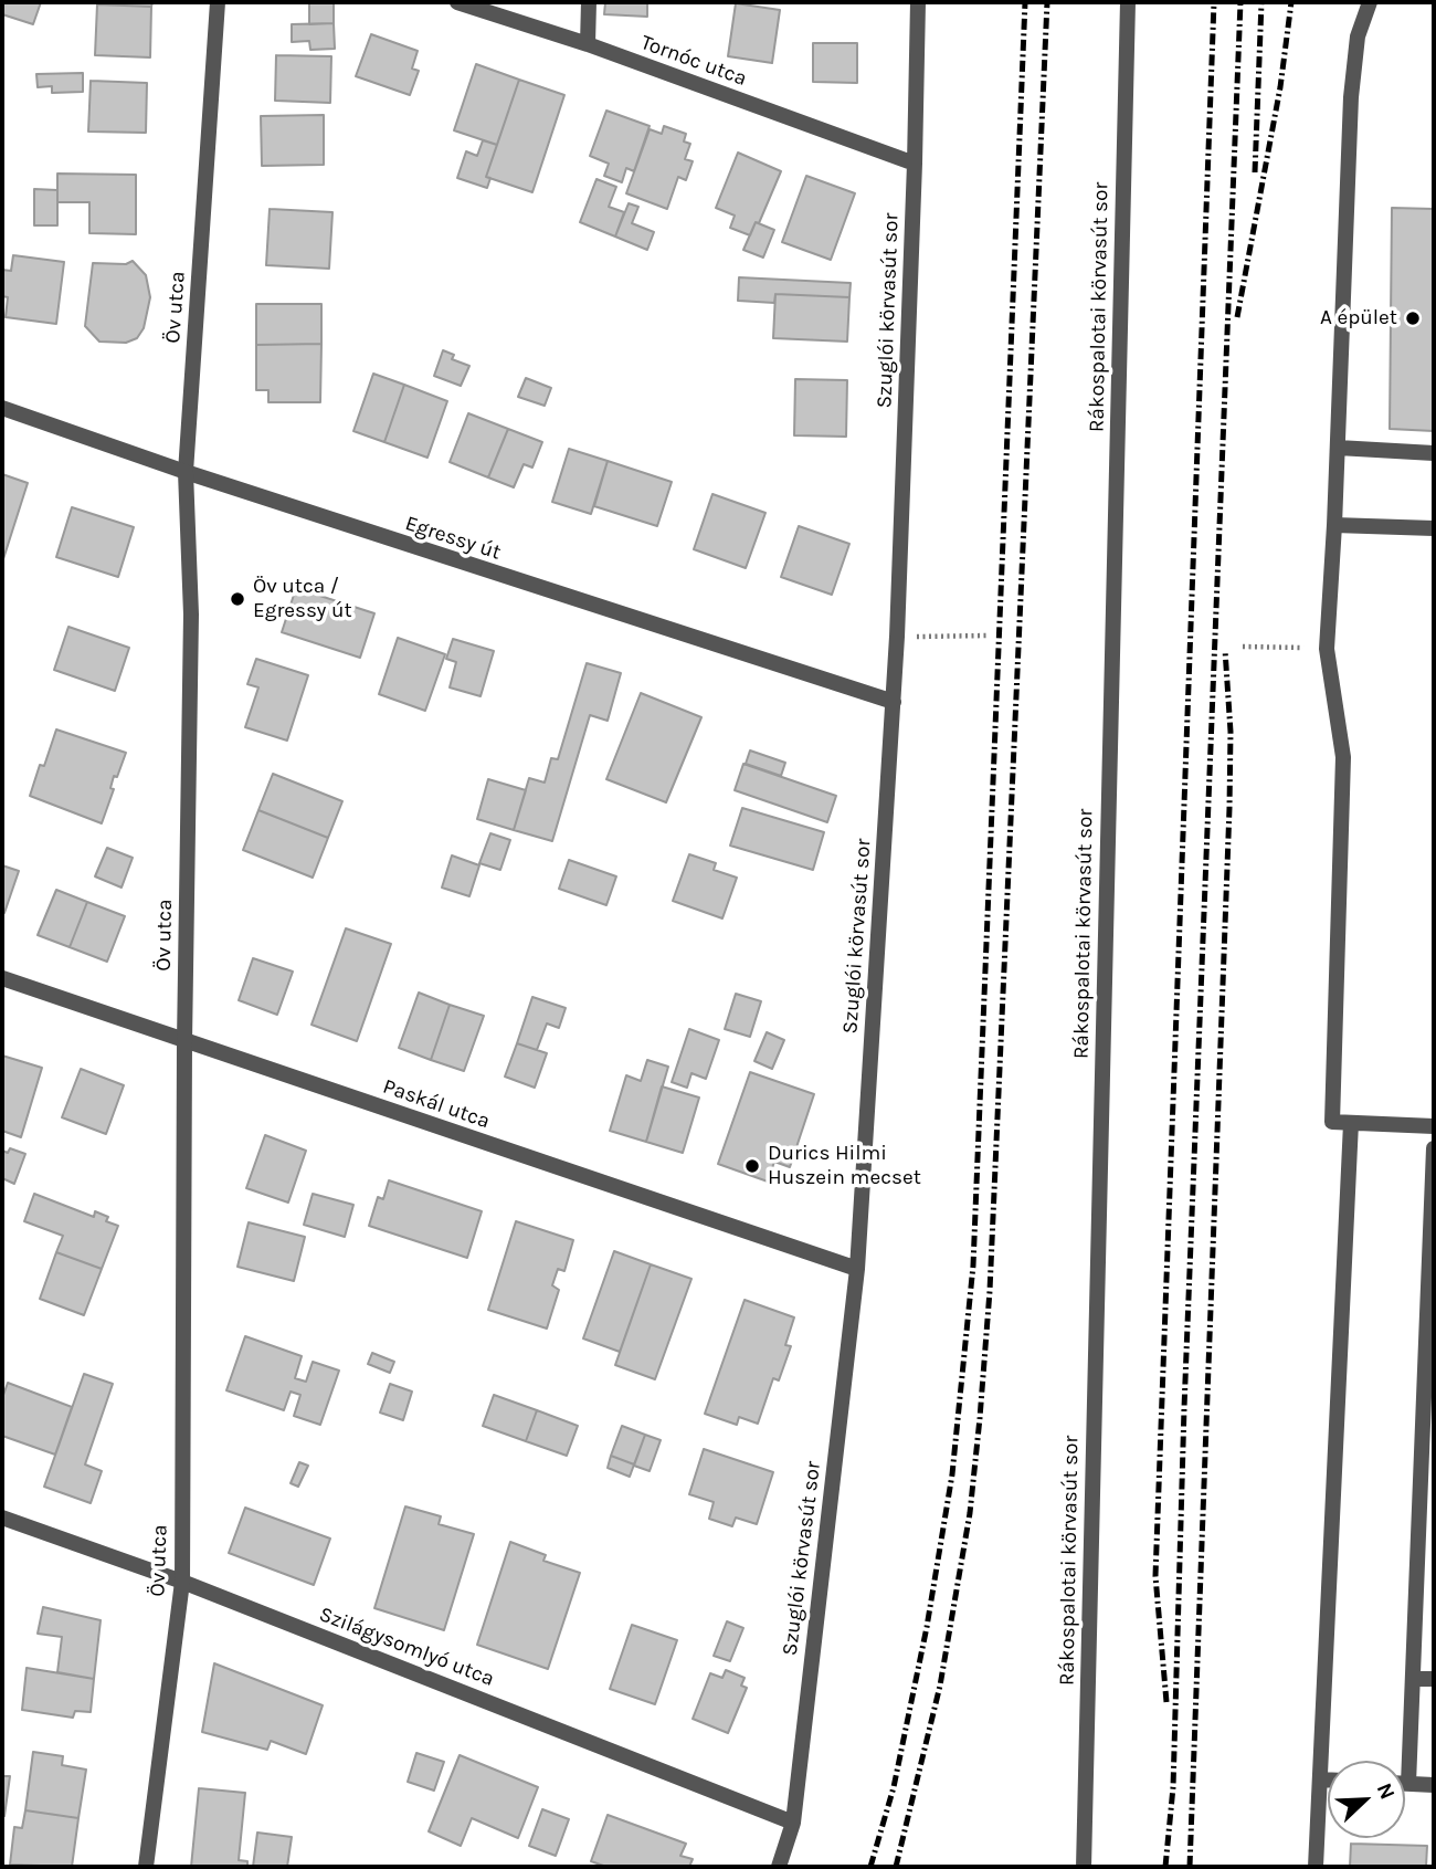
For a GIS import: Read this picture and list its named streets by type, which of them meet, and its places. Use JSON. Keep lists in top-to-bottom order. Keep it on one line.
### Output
{"streets":{"street":["Tornóc utca","Öv utca","Rákospalotai körvasút sor","Szuglói körvasút sor","Egressy út","Paskál utca","Szilágysomlyó utca"]},"crossings":[["Tornóc utca","Szuglói körvasút sor"],["Öv utca","Egressy út"],["Öv utca","Paskál utca"],["Öv utca","Szilágysomlyó utca"],["Szuglói körvasút sor","Egressy út"],["Szuglói körvasút sor","Paskál utca"],["Szuglói körvasút sor","Szilágysomlyó utca"]],"places":["A épület","Öv utca / Egressy út","Durics Hilmi Huszein mecset"],"north":"top right"}
